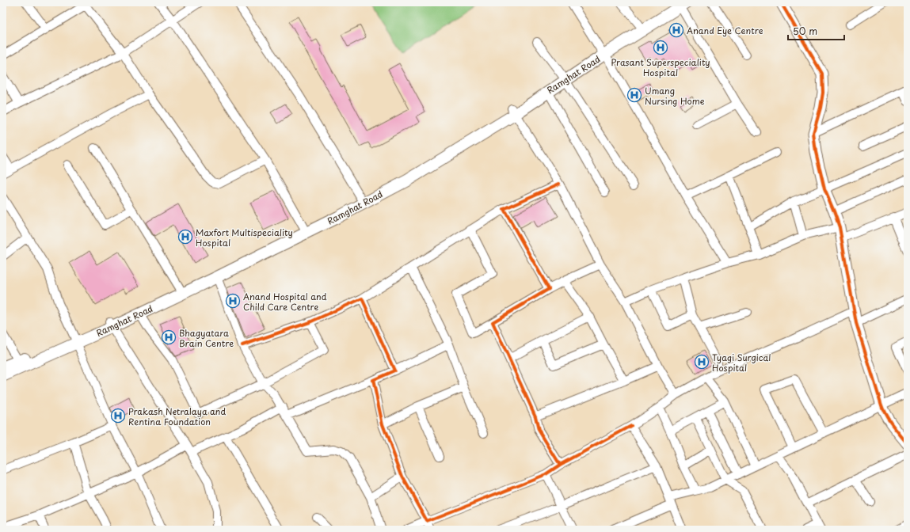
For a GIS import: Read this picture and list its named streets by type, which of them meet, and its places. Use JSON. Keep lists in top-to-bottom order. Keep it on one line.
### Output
{"streets":{"main road":["Ramghat Road"]},"places":{"hospital":["Anand Eye Centre","Prasant Superspeciality Hospital","Umang Nursing Home","Maxfort Multispeciality Hospital","Anand Hospital and Child Care Centre","Bhagyatara Brain Centre","Tyagi Surgical Hospital","Prakash Netralaya and Rentina Foundation"]},"scale_bar":"50 m"}
